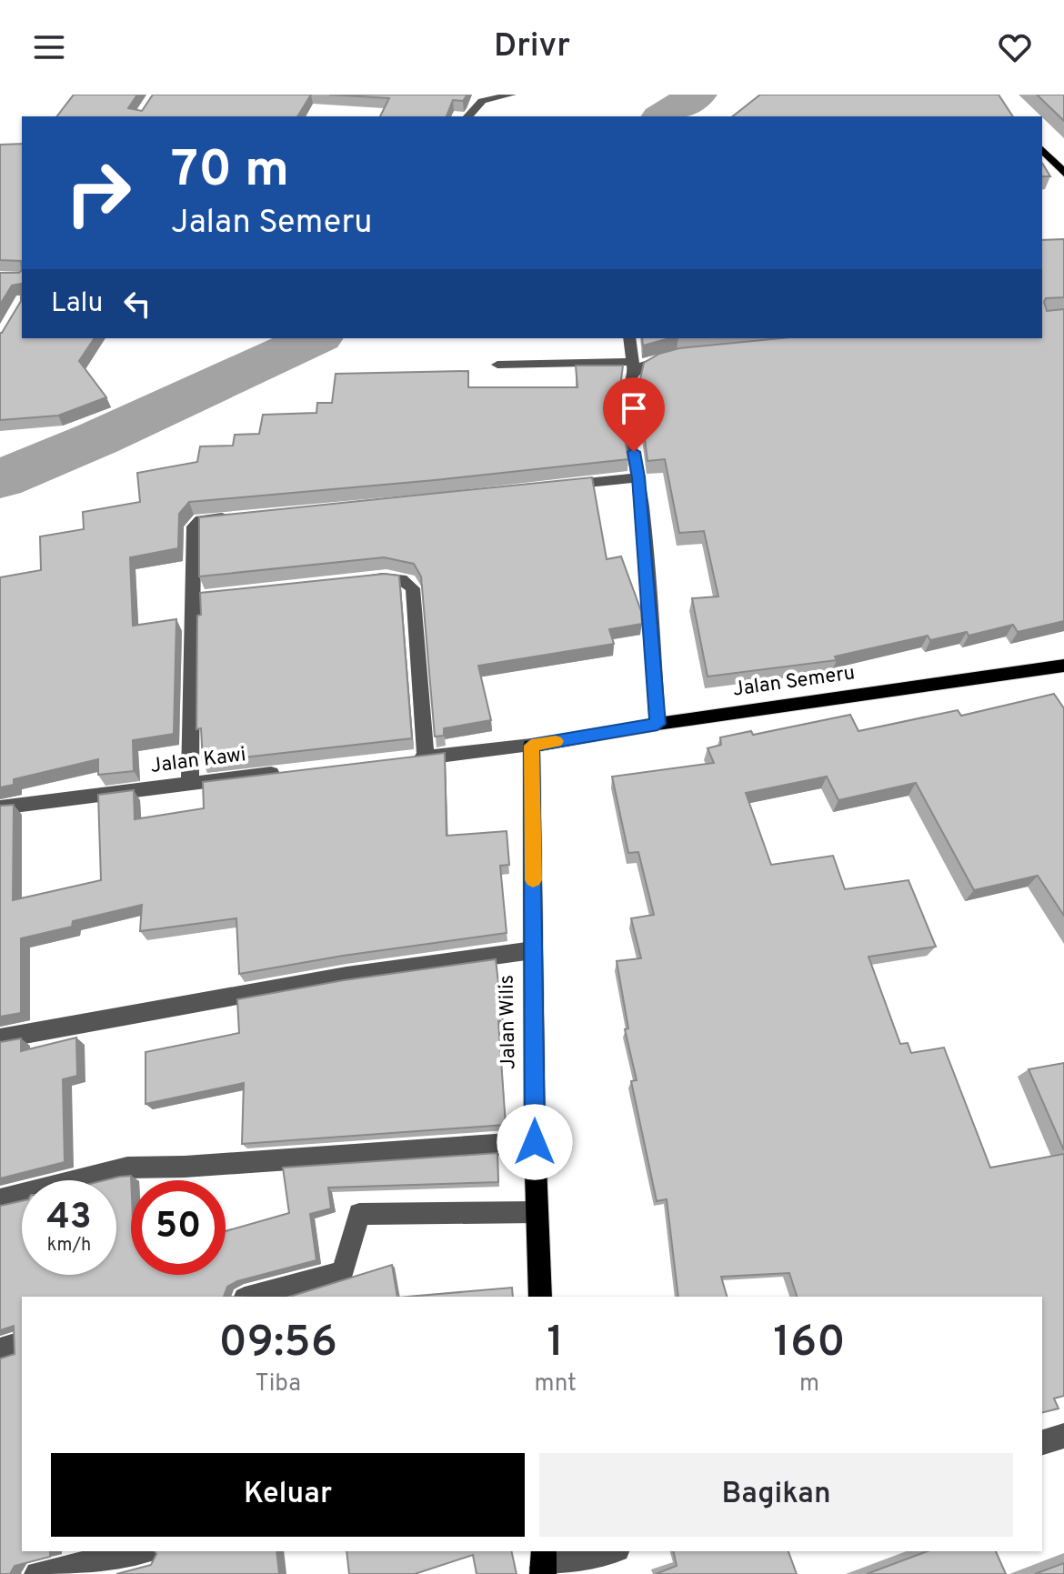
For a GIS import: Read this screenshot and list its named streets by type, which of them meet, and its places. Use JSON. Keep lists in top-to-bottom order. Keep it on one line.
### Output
{"streets":{"main road":["Jalan Semeru","Jalan Wilis"],"street":["Jalan Kawi"]},"crossings":[["Jalan Semeru","Jalan Wilis"]],"page":{"header":"Drivr","turn":["70 m","Jalan Semeru"],"then":"Lalu","speed":"43 km/h","limit":"50","eta":["09:56","Tiba","1","mnt","160","m"],"buttons":["Keluar","Bagikan"]}}
